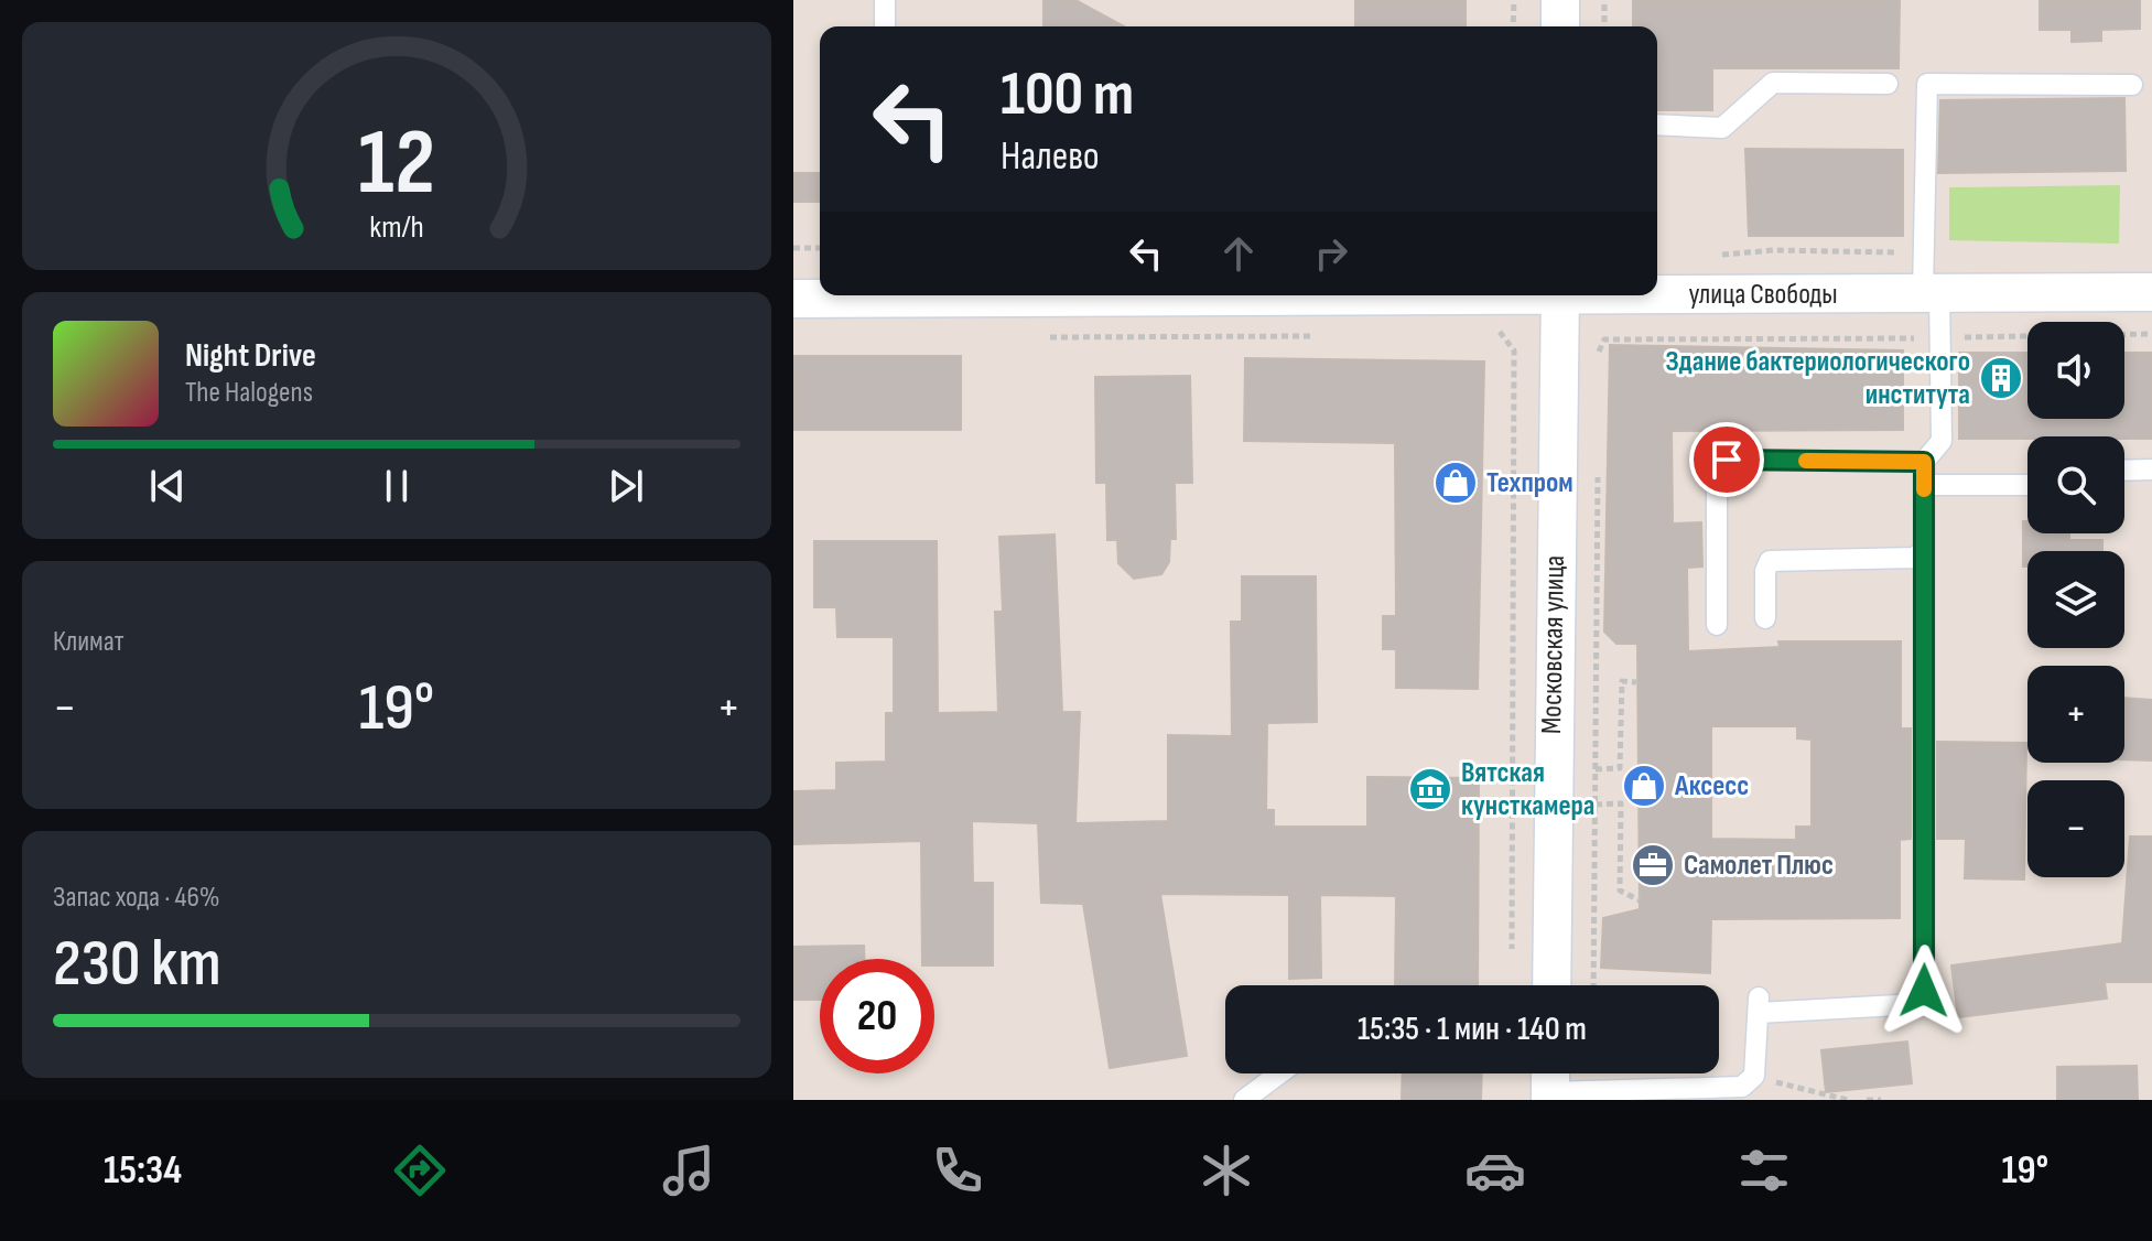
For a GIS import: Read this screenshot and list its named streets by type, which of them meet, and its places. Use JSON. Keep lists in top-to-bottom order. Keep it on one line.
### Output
{"streets":{"street":["улица Свободы","Московская улица"]},"places":{"building":["Здание бактериологического института"],"shop":["Техпром","Аксесс"],"museum":["Вятская кунсткамера"],"office":["Самолет Плюс"]},"page":{"turn":["100 m","Налево"],"song":["Night Drive","The Halogens"],"map_buttons":["+","−"],"tile":["Климат",["Запас хода · 46%","230 km"]],"heat":["−","19°","+"],"limit":"20","trip":"15:35 · 1 мин · 140 m","tabs":["15:34","19°"],"gauge":["12","km/h"]}}
